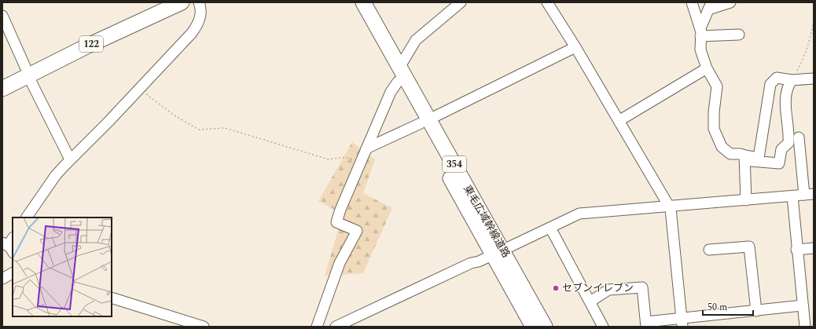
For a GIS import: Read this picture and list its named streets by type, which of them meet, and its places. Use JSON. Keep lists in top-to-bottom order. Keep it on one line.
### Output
{"streets":{"highway":["122","354","東毛広域幹線道路"]},"places":["セブンイレブン"],"scale_bar":"50 m"}
